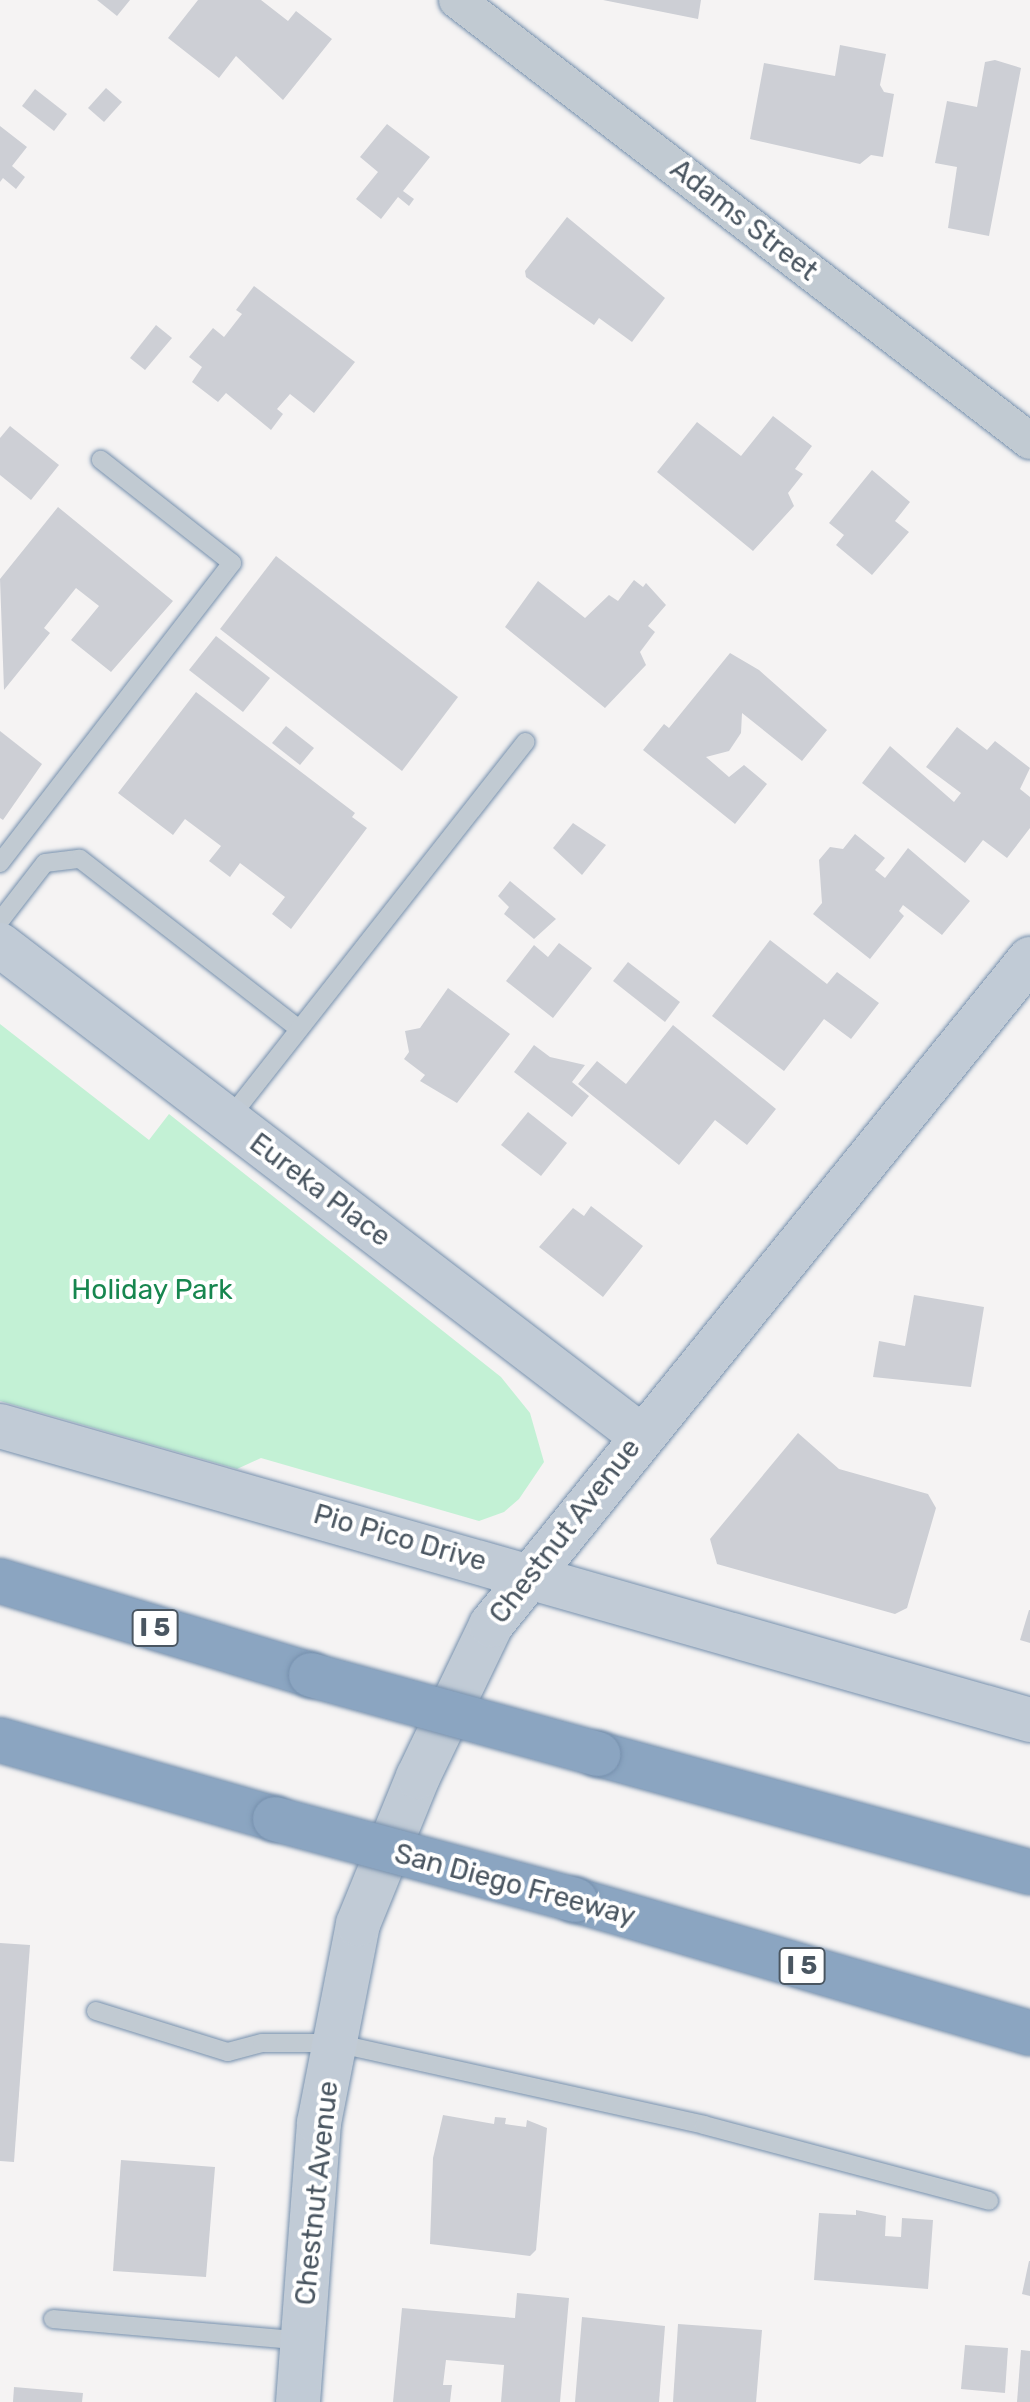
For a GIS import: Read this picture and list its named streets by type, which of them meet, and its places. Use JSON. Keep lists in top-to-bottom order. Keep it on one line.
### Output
{"streets":{"highway":["I 5","San Diego Freeway"],"street":["Adams Street","Eureka Place","Chestnut Avenue","Pio Pico Drive"]},"crossings":[["Eureka Place","Chestnut Avenue"],["Chestnut Avenue","Pio Pico Drive"]],"parks":["Holiday Park"]}
